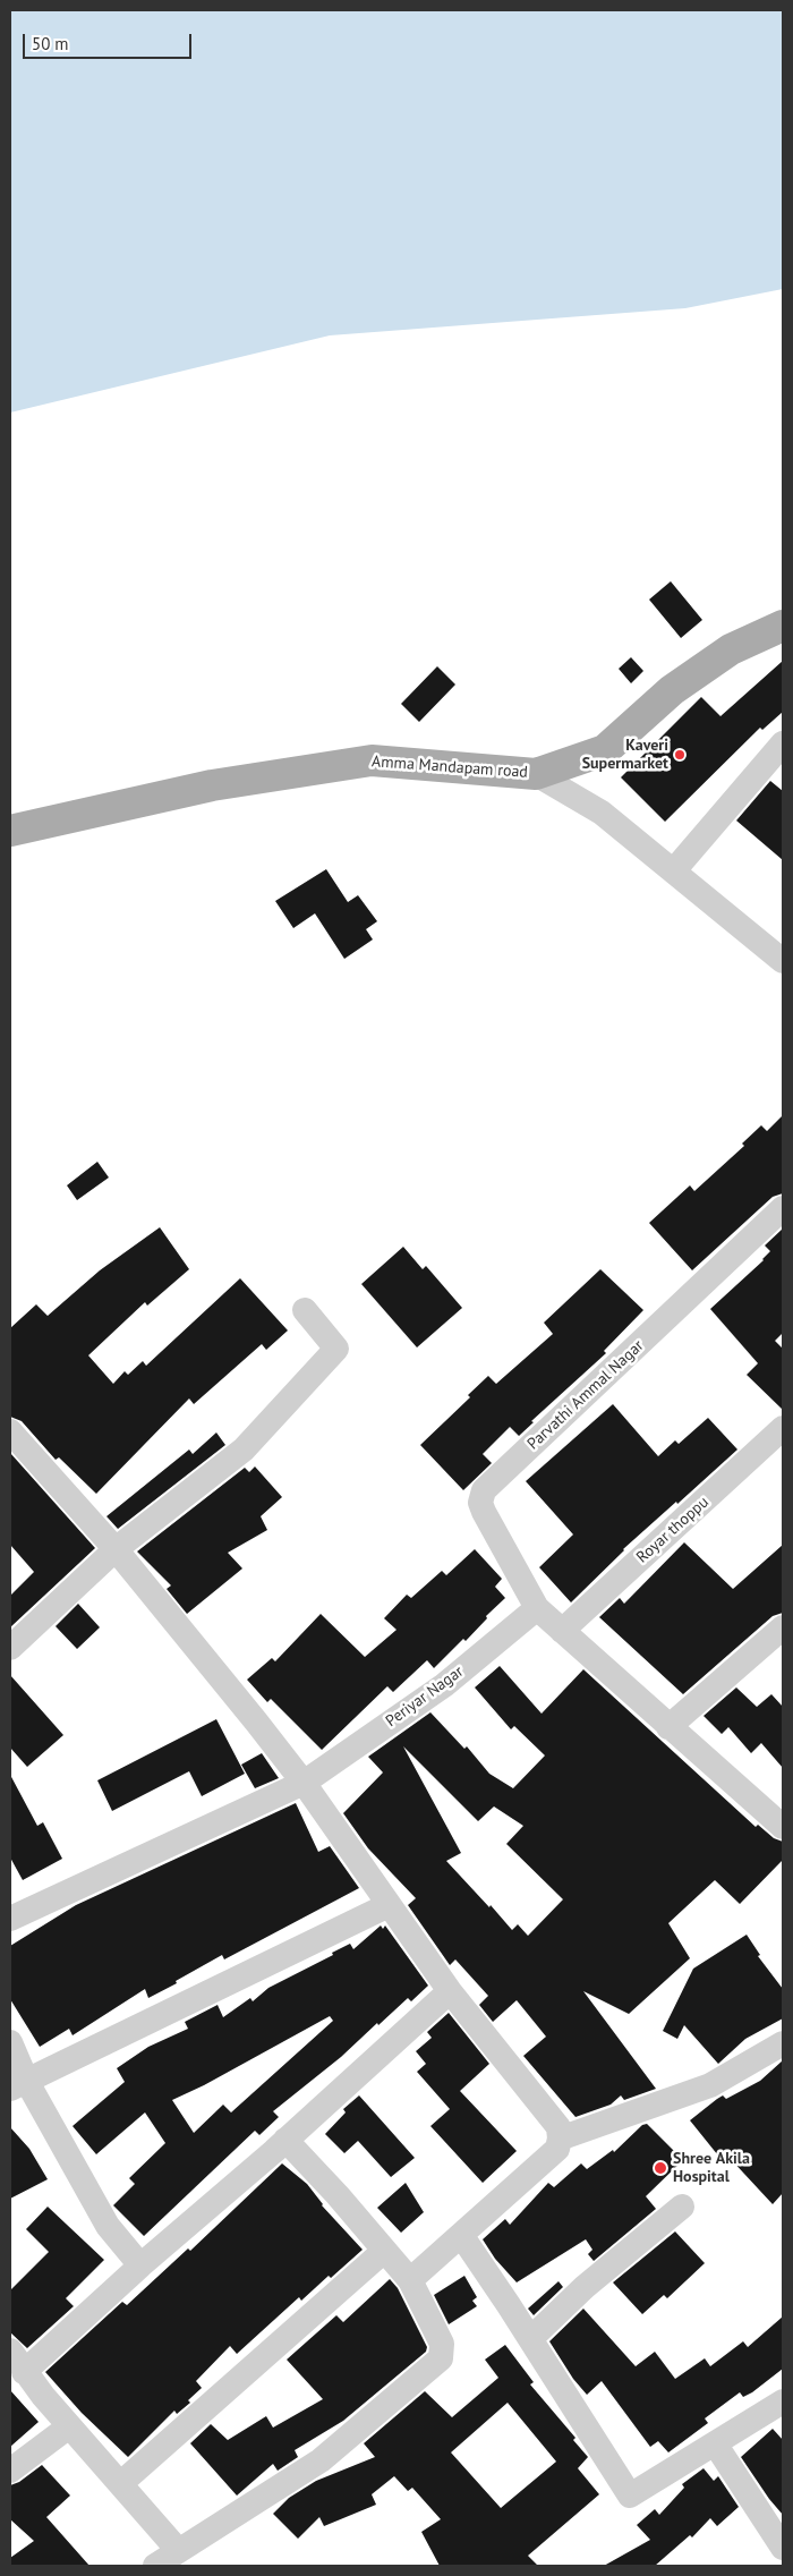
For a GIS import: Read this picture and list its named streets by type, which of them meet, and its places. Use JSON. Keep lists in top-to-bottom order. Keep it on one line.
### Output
{"streets":{"main road":["Amma Mandapam road"],"street":["Parvathi Ammal Nagar","Royar thoppu","Periyar Nagar"]},"crossings":[["Parvathi Ammal Nagar","Periyar Nagar"]],"places":["Kaveri Supermarket","Shree Akila Hospital"],"scale_bar":"50 m"}
